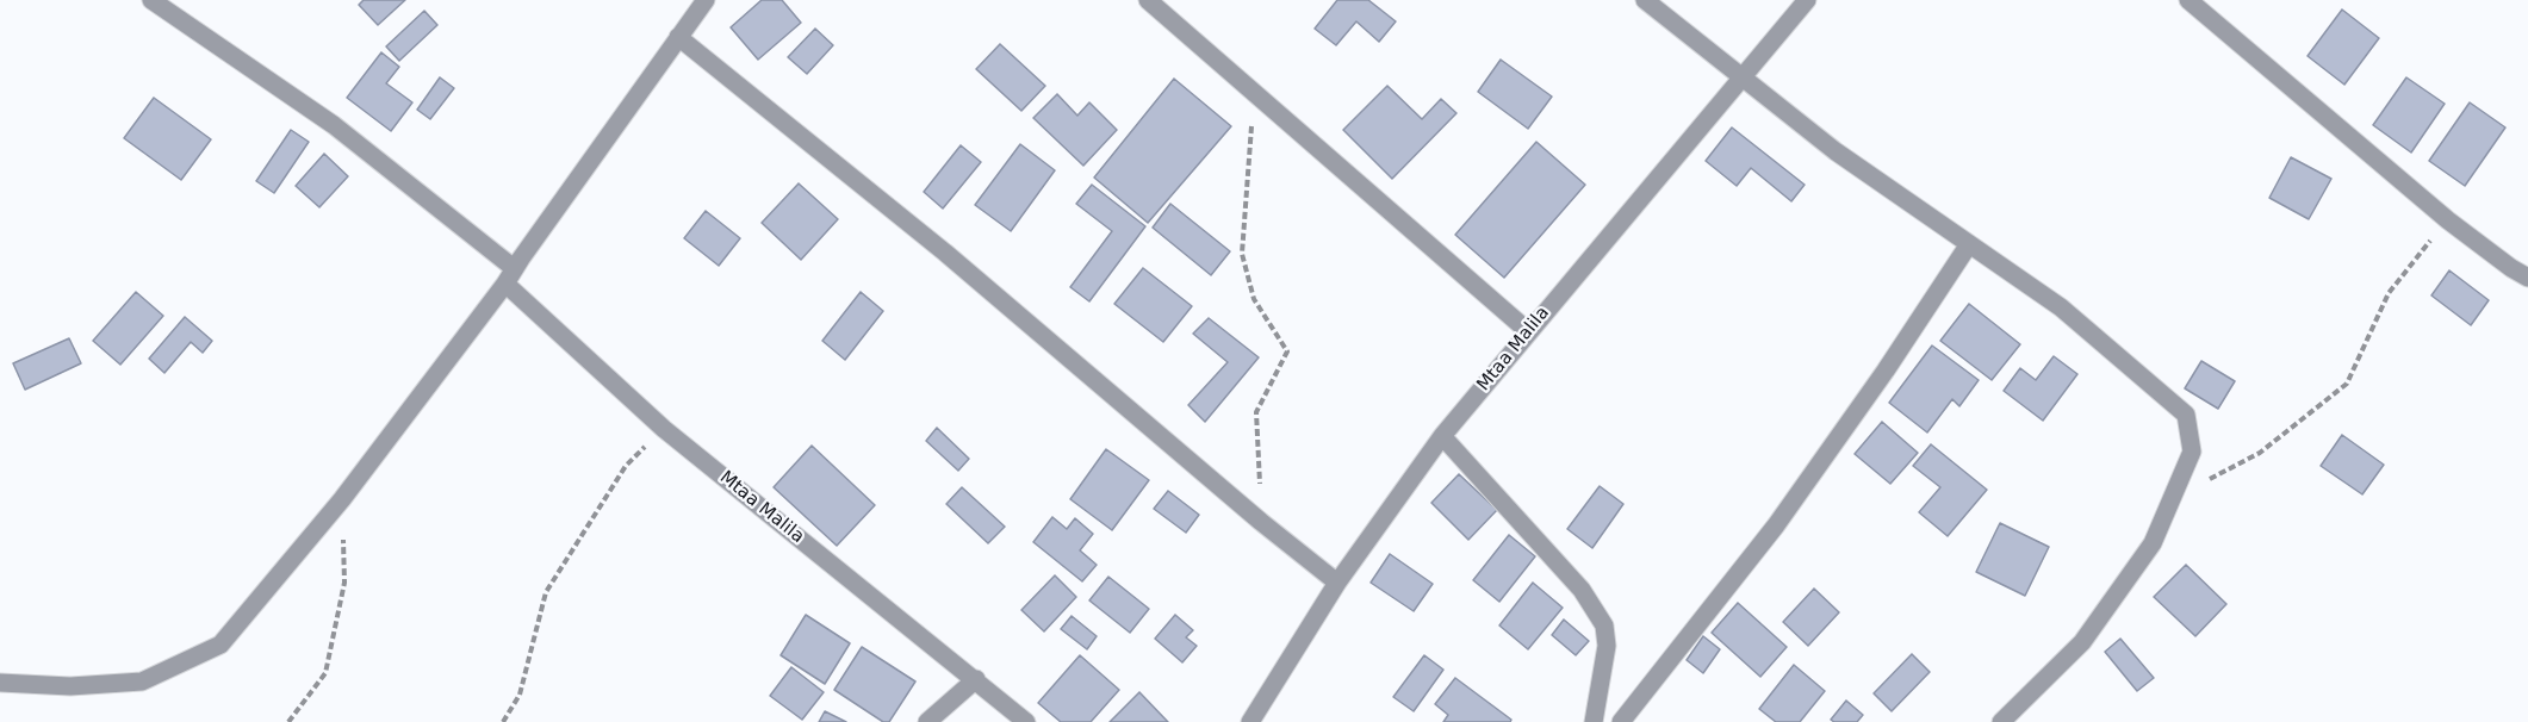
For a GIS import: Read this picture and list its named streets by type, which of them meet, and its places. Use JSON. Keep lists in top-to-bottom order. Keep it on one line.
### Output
{"streets":{"street":["Mtaa Malila"]}}
